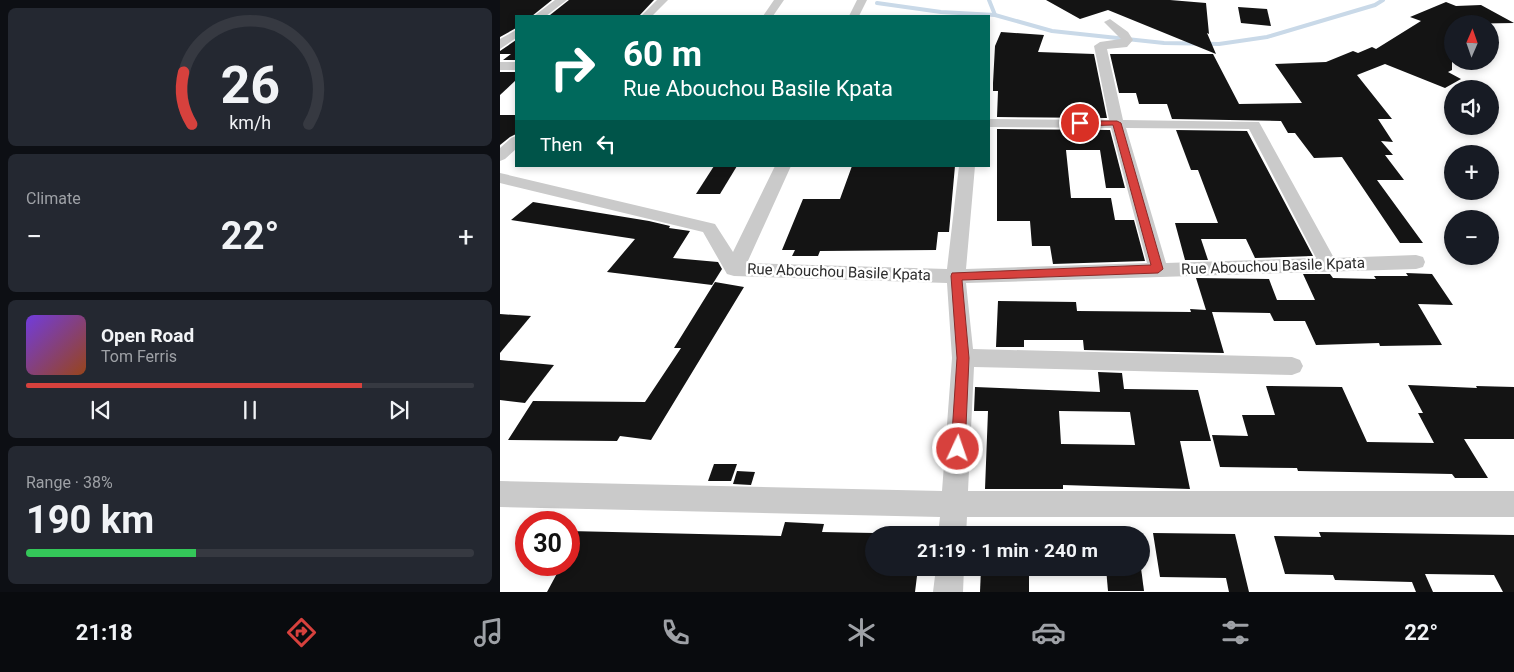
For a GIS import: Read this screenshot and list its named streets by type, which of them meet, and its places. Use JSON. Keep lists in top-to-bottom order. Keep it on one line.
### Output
{"streets":{"street":["Rue Abouchou Basile Kpata"]},"north":"top","page":{"map_buttons":["+","−"],"turn":["60 m","Rue Abouchou Basile Kpata"],"then":"Then","tile":["Climate",["Range · 38%","190 km"]],"heat":["−","22°","+"],"song":["Open Road","Tom Ferris"],"limit":"30","trip":"21:19 · 1 min · 240 m","tabs":["21:18","22°"],"gauge":["26","km/h"]}}
